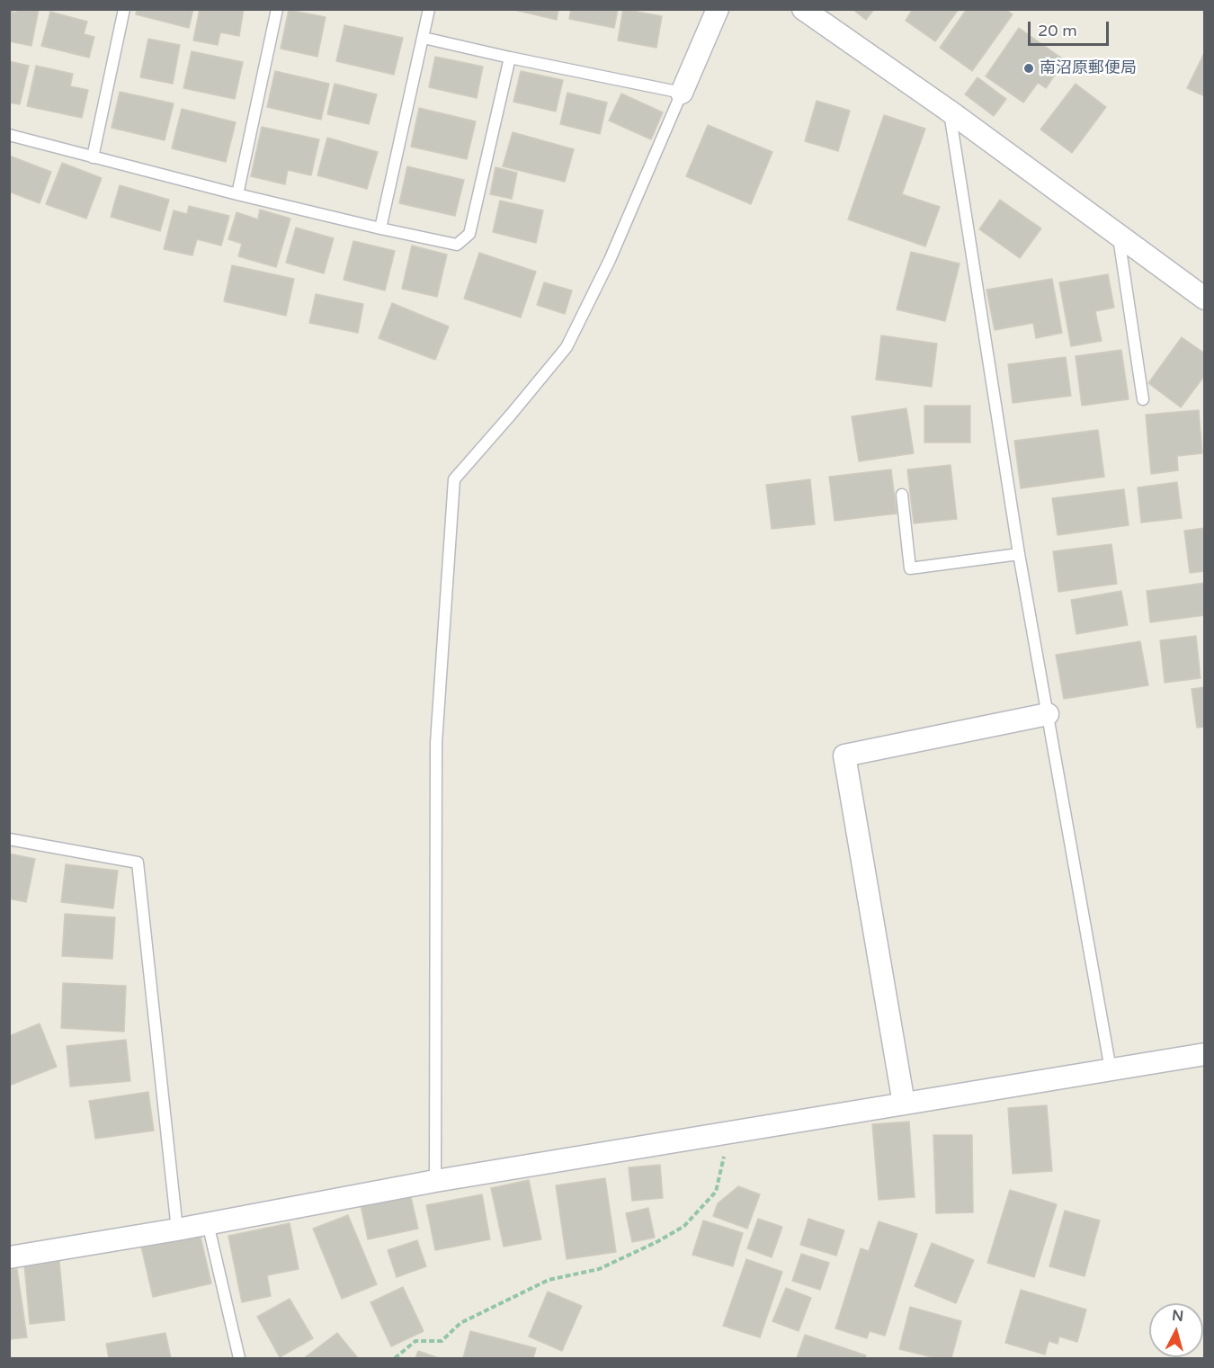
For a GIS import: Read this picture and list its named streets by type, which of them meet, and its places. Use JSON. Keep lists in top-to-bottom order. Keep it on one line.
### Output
{"places":["南沼原郵便局"],"scale_bar":"20 m","north":"top"}
